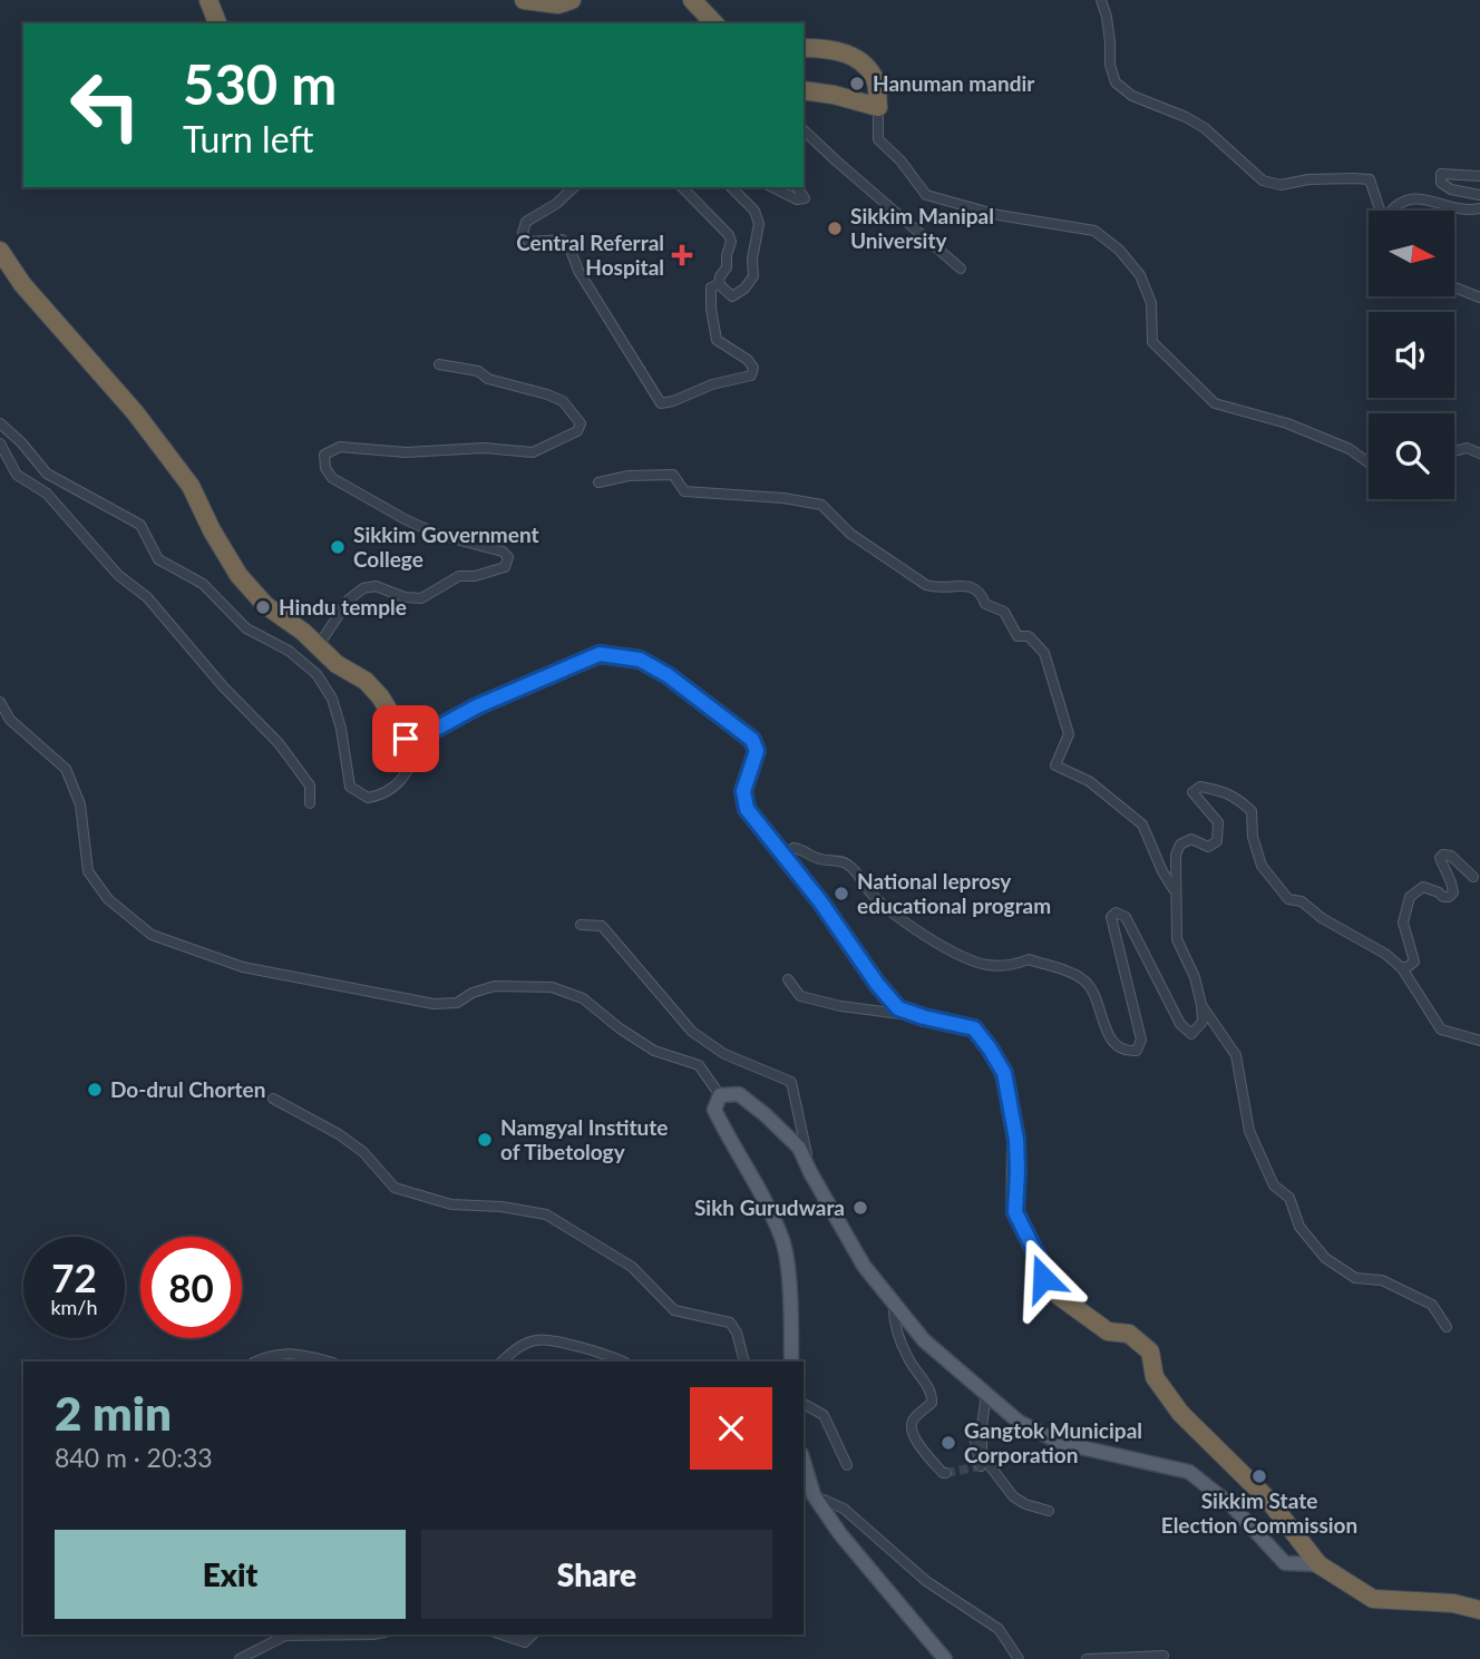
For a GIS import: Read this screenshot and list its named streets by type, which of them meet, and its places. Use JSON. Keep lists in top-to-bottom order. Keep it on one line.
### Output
{"places":{"other":["Hanuman mandir","Sikkim Manipal University","Sikkim Government College","Hindu temple","National leprosy educational program","Do-drul Chorten","Namgyal Institute of Tibetology","Sikh Gurudwara","Gangtok Municipal Corporation","Sikkim State Election Commission"],"health":["Central Referral Hospital"]},"north":"right","page":{"turn":["530 m","Turn left"],"speed":"72 km/h","limit":"80","heading":["2 min","840 m · 20:33"],"buttons":["Exit","Share"]}}
